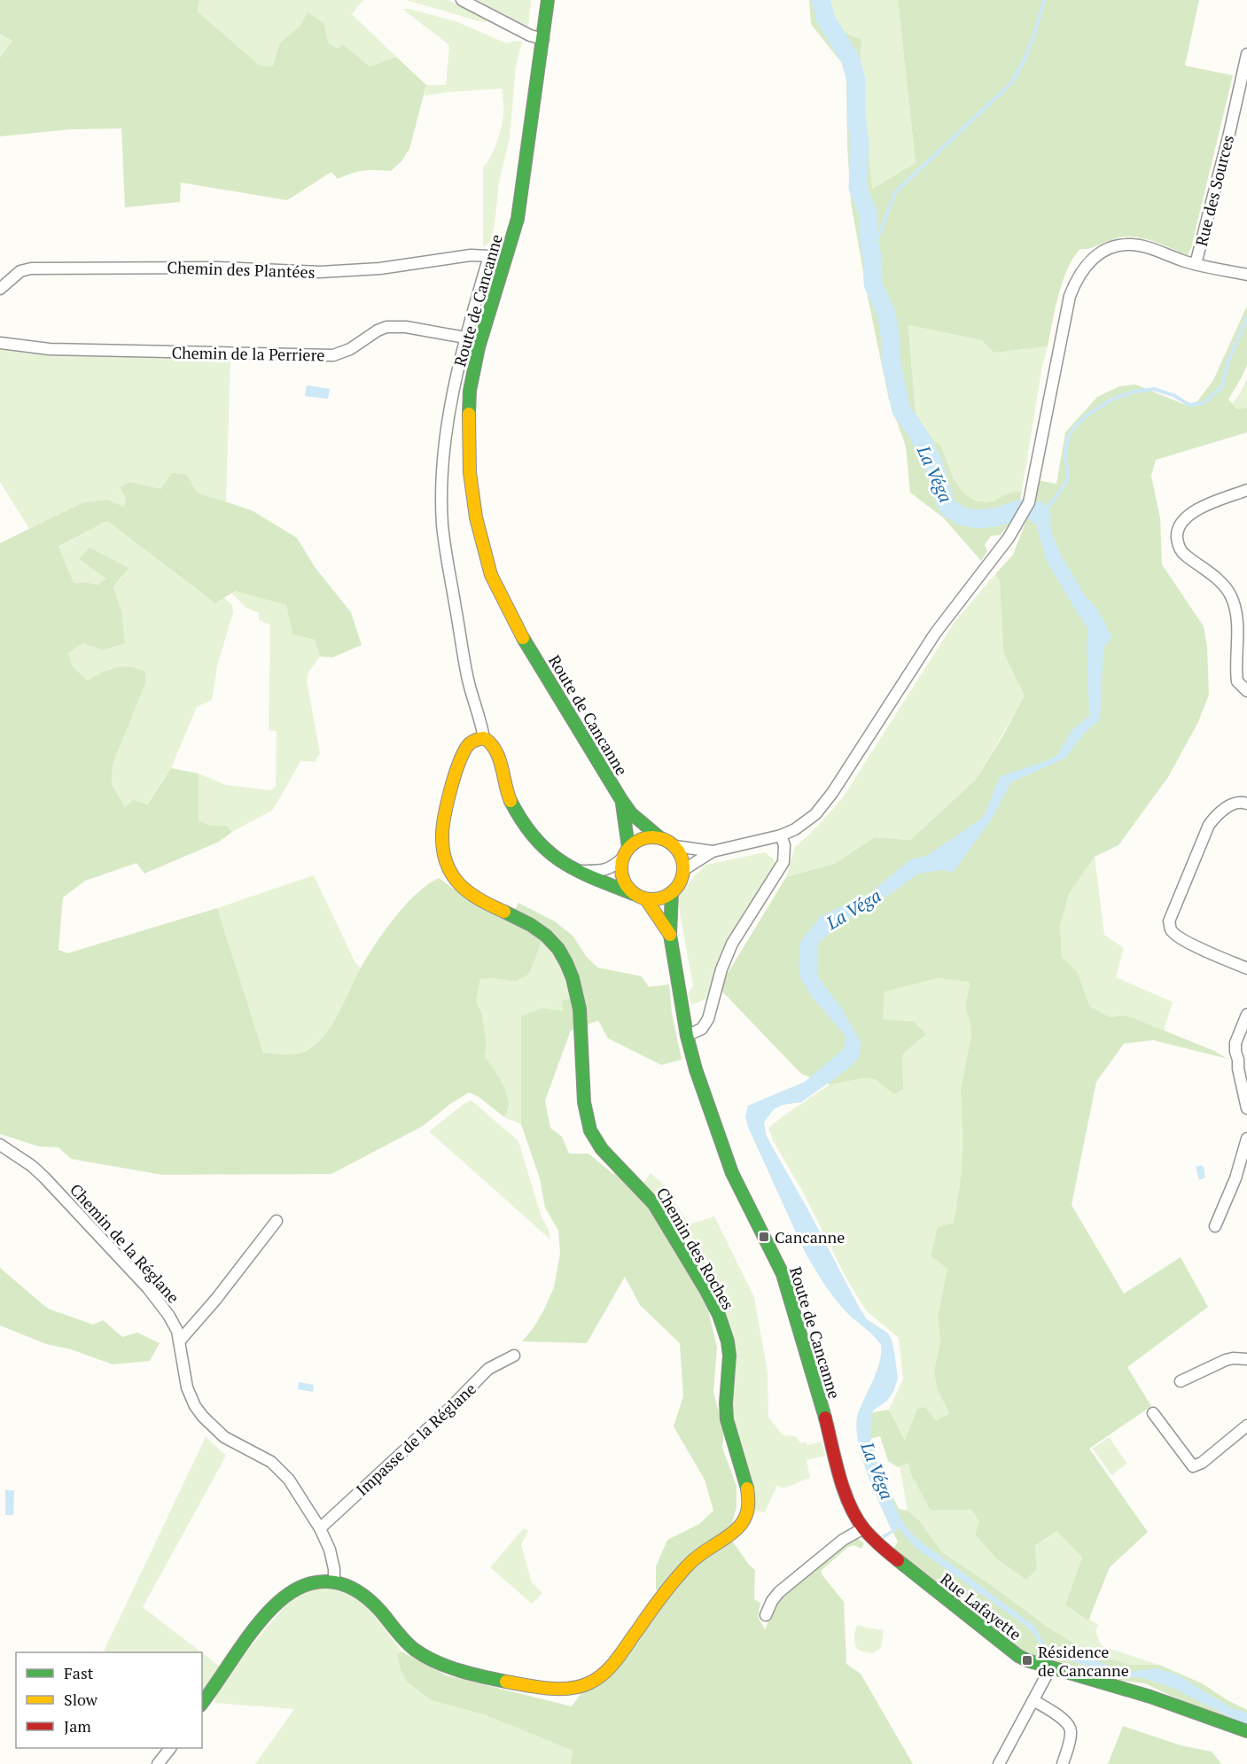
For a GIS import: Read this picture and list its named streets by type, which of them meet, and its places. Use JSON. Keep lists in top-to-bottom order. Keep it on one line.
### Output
{"streets":{"main road":["Route de Cancanne","Chemin des Roches","Rue Lafayette"],"street":["Rue des Sources","Chemin des Plantées","Chemin de la Perriere","Chemin de la Réglane","Impasse de la Réglane"]},"crossings":[["Chemin des Plantées","Chemin de la Perriere"],["Route de Cancanne","Rue Lafayette"],["Chemin de la Réglane","Chemin des Roches"],["Chemin de la Réglane","Impasse de la Réglane"]],"water":["La Véga"],"places":{"transit":["Cancanne","Résidence de Cancanne"]},"legend":["Fast","Slow","Jam"]}
